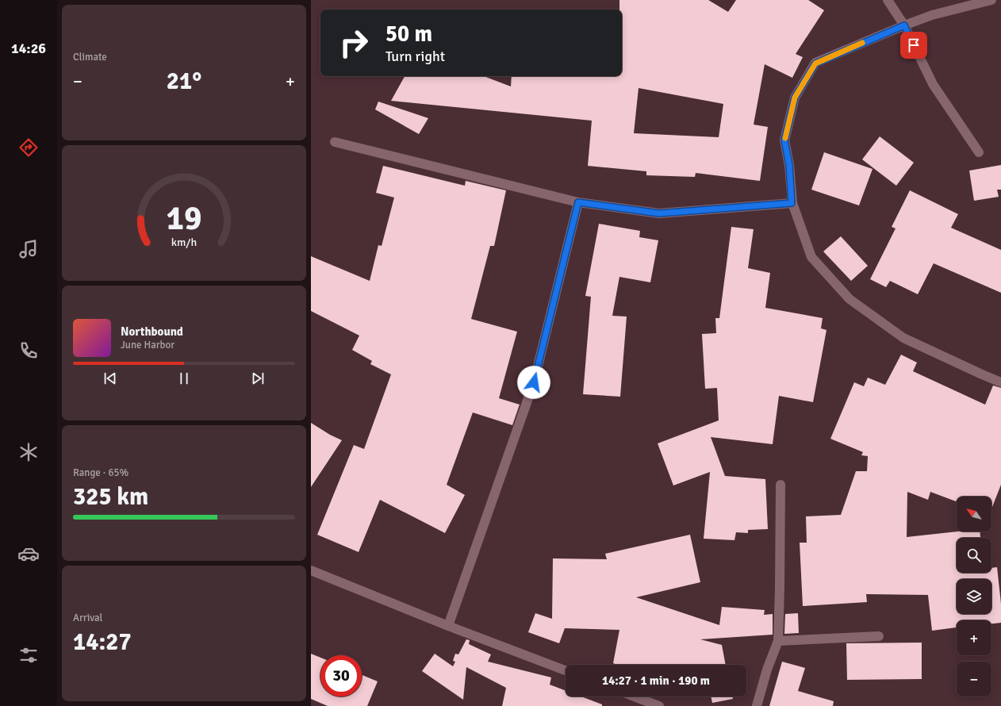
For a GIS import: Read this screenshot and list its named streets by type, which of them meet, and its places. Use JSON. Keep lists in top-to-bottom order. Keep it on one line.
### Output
{"north":"top left","page":{"tabs":"14:26","tile":["Climate",["Range · 65%","325 km"],["Arrival","14:27"]],"turn":["50 m","Turn right"],"heat":["−","21°","+"],"song":["Northbound","June Harbor"],"map_buttons":["+","−"],"limit":"30","trip":"14:27 · 1 min · 190 m","gauge":["19","km/h"]}}
